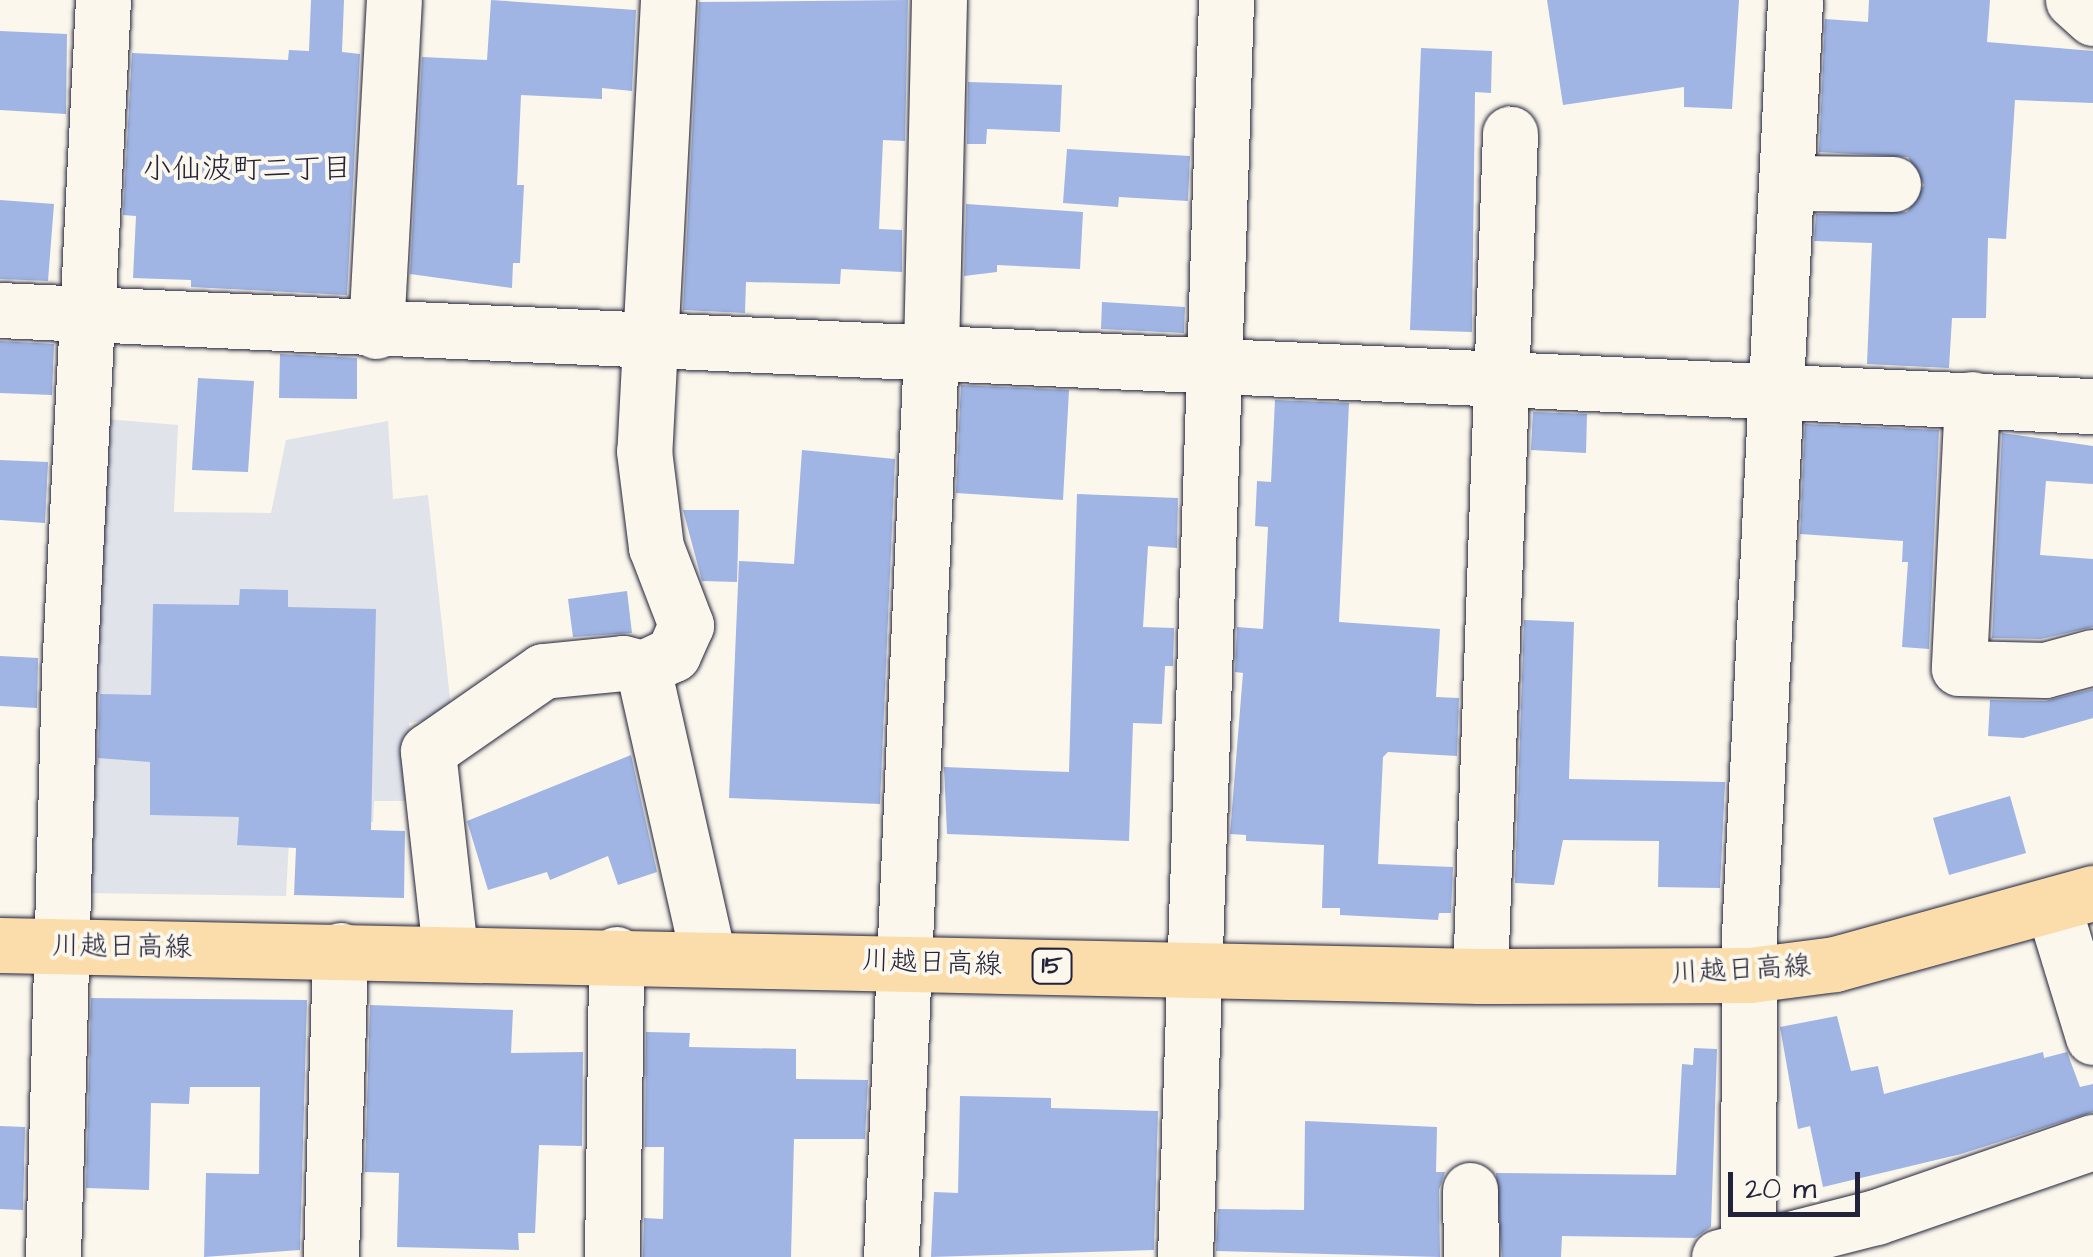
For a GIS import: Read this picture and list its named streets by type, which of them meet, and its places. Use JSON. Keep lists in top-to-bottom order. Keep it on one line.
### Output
{"streets":{"main road":["川越日高線","15"]},"districts":["小仙波町二丁目"],"scale_bar":"20 m"}
